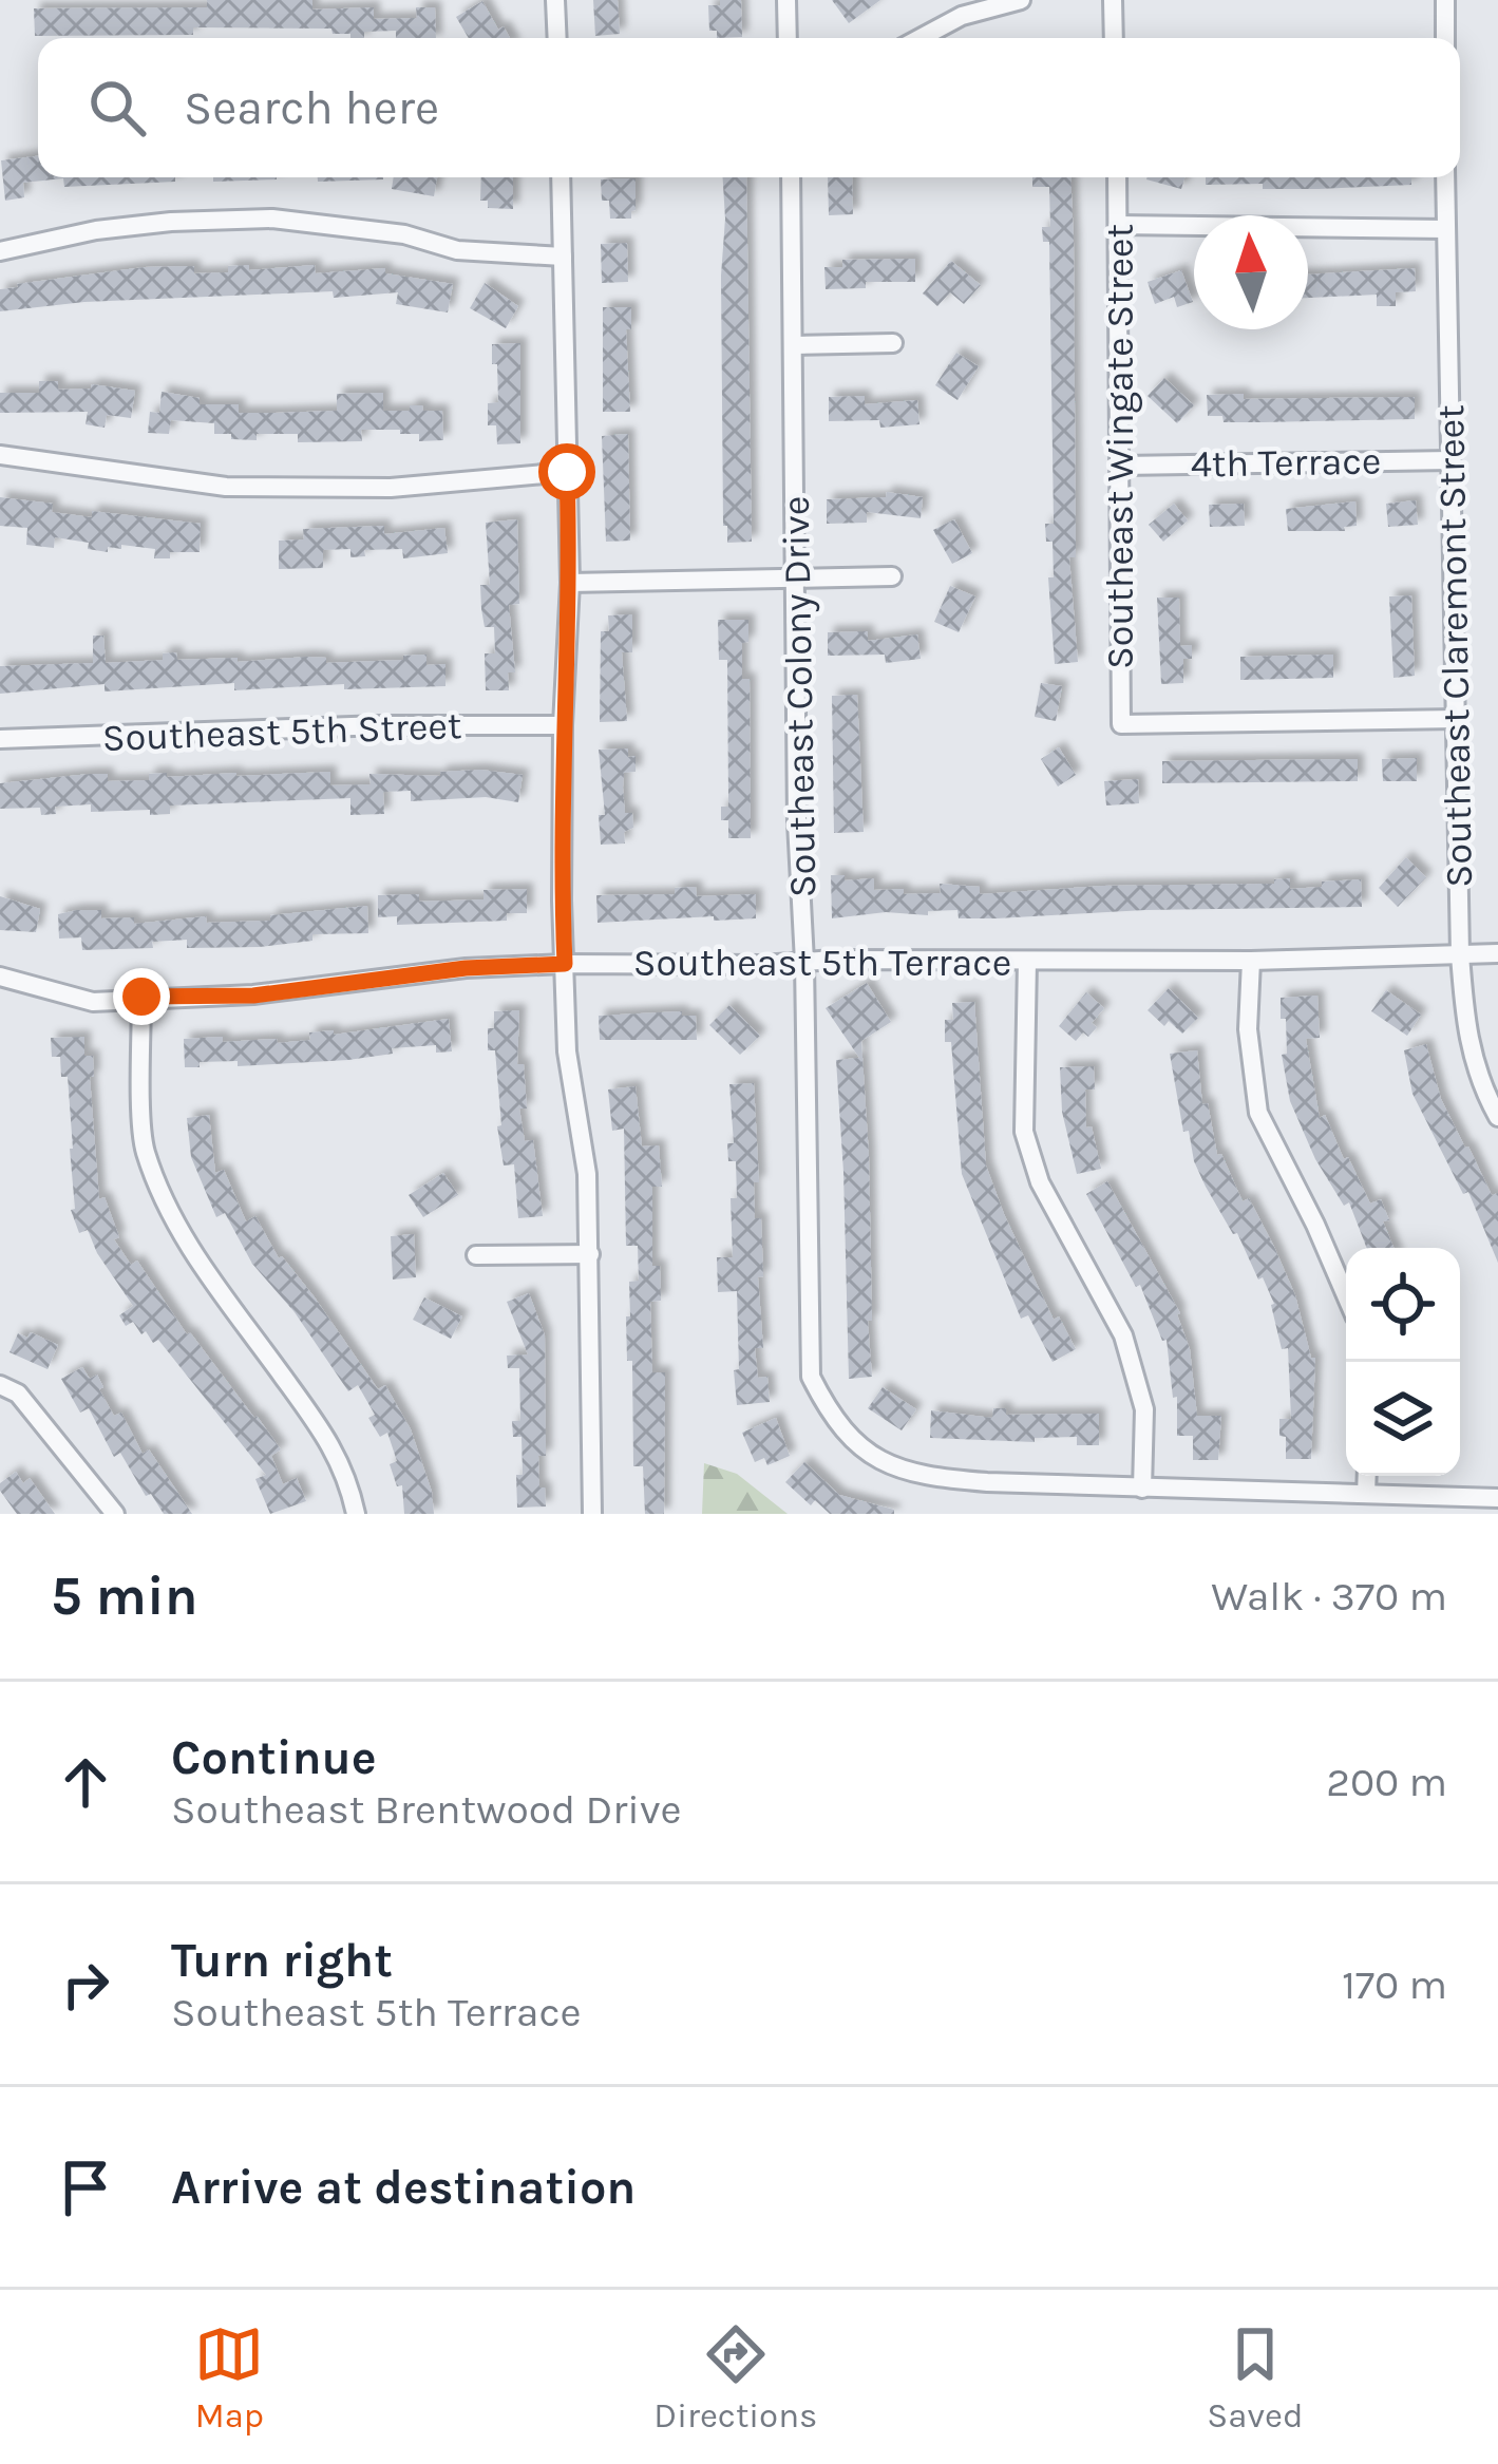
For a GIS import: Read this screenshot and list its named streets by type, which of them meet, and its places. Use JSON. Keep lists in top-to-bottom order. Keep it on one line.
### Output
{"streets":{"street":["Southeast Wingate Street","4th Terrace","Southeast Claremont Street","Southeast Colony Drive","Southeast 5th Street","Southeast 5th Terrace"]},"crossings":[["Southeast Wingate Street","4th Terrace"],["Southeast Wingate Street","Southeast Claremont Street"],["4th Terrace","Southeast Claremont Street"],["Southeast Claremont Street","Southeast 5th Terrace"],["Southeast Colony Drive","Southeast 5th Terrace"]],"north":"top","page":{"search":"Search here","heading":["5 min","Walk · 370 m"],"list":[["Continue","Southeast Brentwood Drive","200 m"],["Turn right","Southeast 5th Terrace","170 m"],"Arrive at destination"],"nav":["Map","Directions","Saved"]}}
